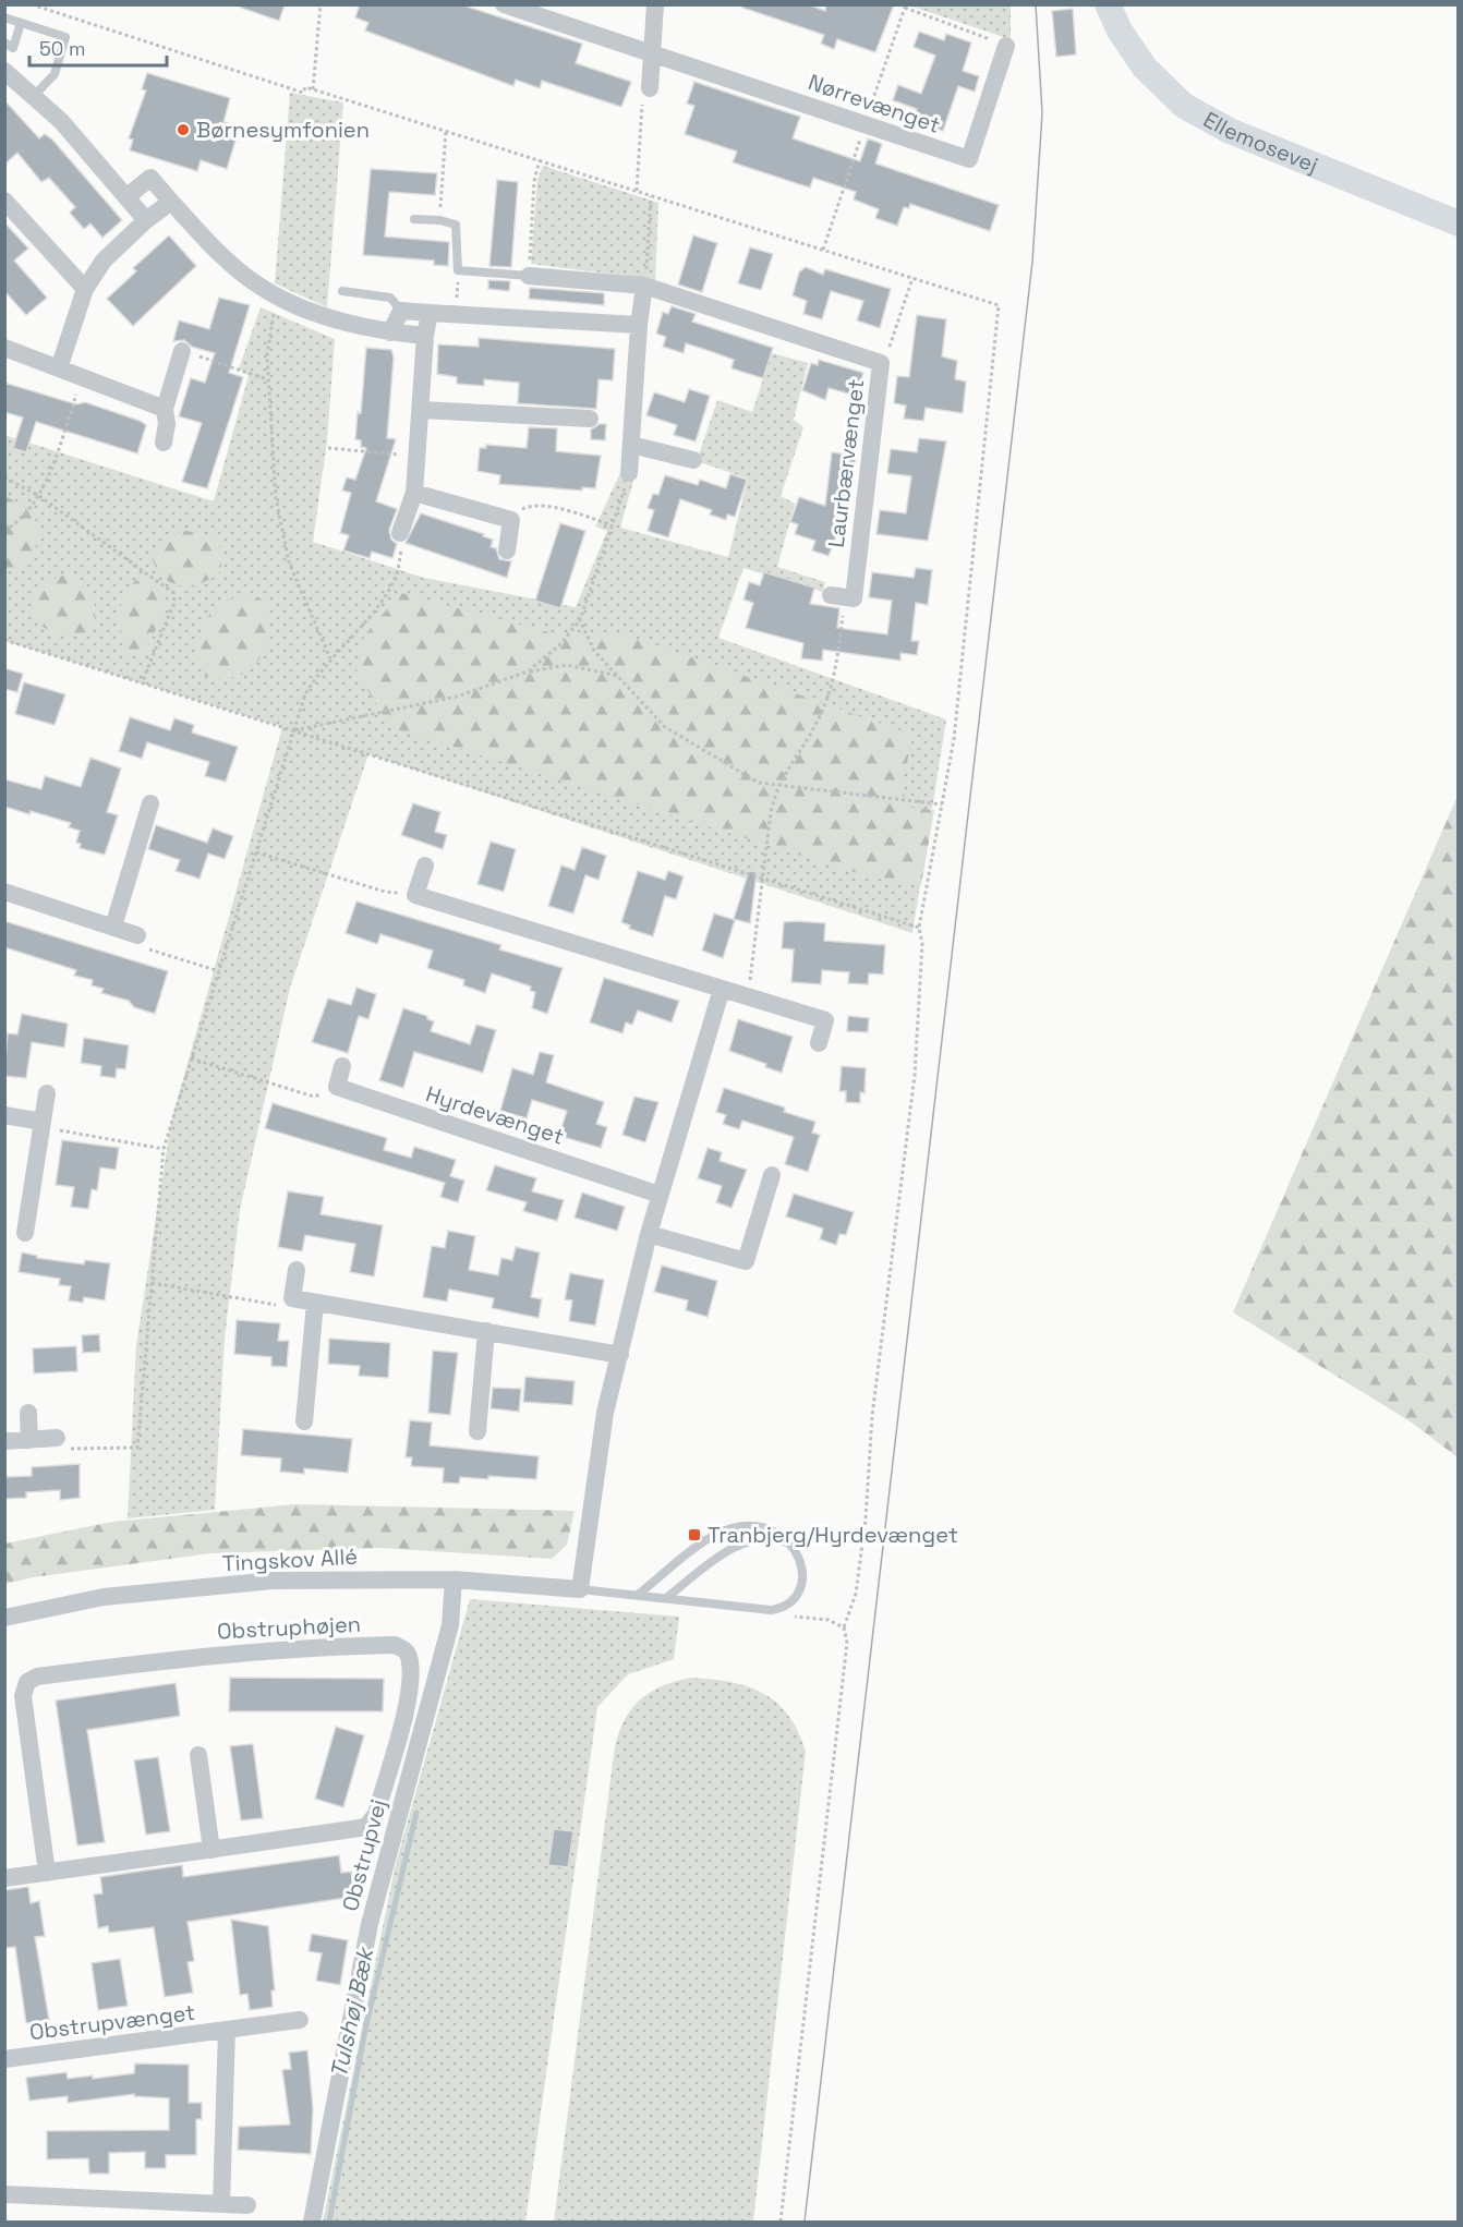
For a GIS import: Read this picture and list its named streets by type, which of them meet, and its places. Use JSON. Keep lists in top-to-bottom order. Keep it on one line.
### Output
{"streets":{"street":["Nørrevænget","Ellemosevej","Laurbærvænget","Hyrdevænget","Tingskov Allé","Obstruphøjen","Obstrupvej","Obstrupvænget"]},"crossings":[["Tingskov Allé","Obstrupvej"]],"water":["Tulshøj Bæk"],"places":{"other":["Børnesymfonien"],"transit":["Tranbjerg/Hyrdevænget"]},"scale_bar":"50 m"}
